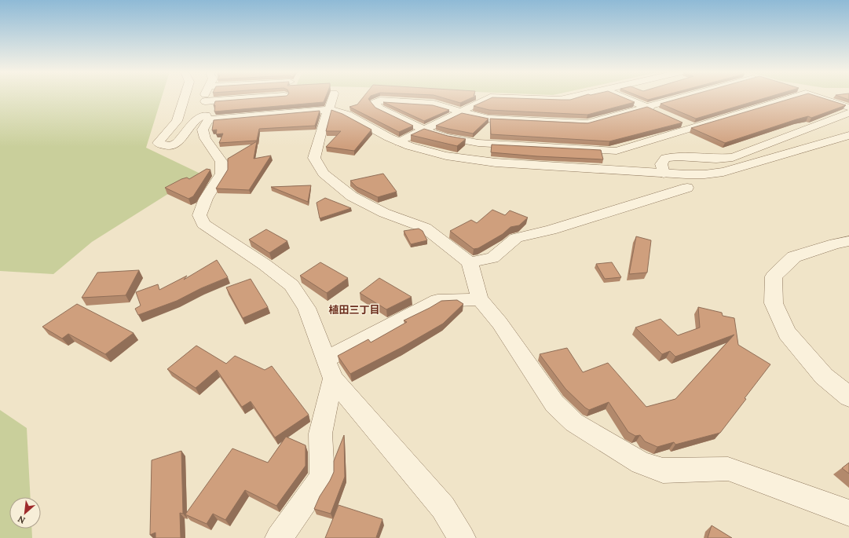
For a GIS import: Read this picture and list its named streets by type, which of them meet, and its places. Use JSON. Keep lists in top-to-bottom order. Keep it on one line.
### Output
{"districts":["植田三丁目"],"north":"bottom left"}
